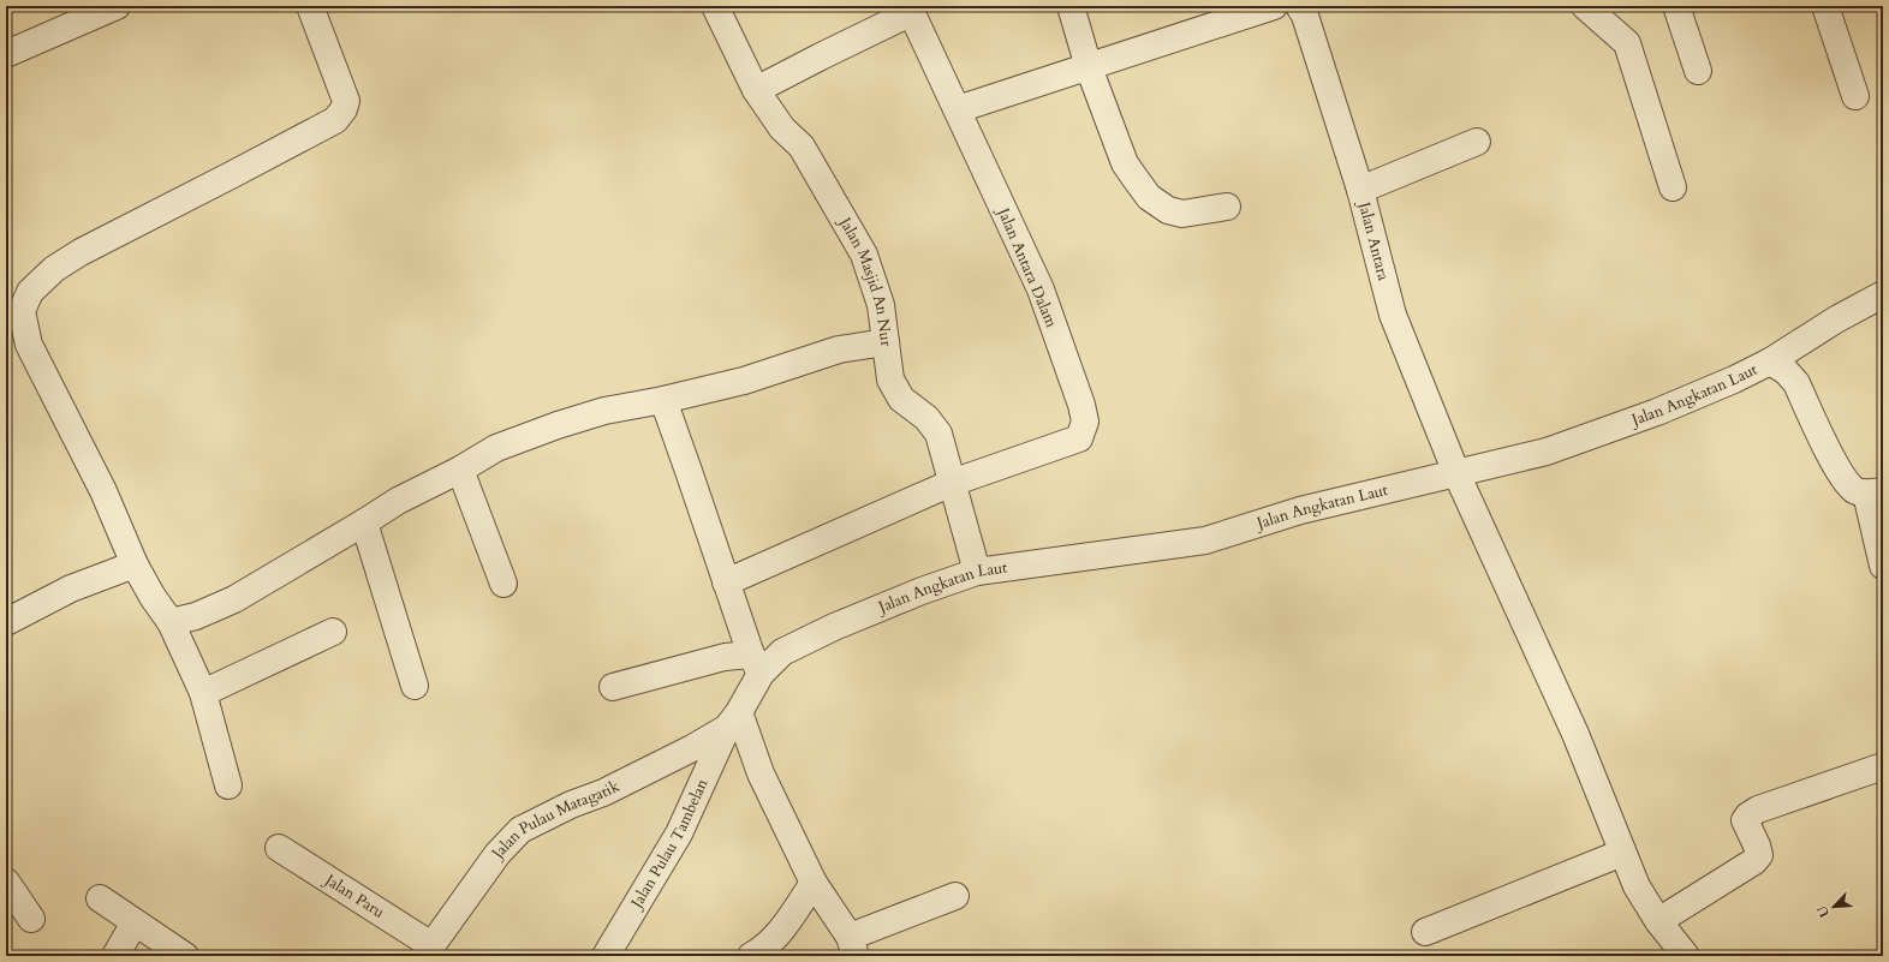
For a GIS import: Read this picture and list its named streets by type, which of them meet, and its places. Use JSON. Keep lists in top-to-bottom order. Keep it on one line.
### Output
{"streets":{"street":["Jalan Antara","Jalan Antara Dalam","Jalan Masjid An Nur","Jalan Angkatan Laut","Jalan Pulau Matagatik","Jalan Pulau Tambelan","Jalan Paru"]},"crossings":[["Jalan Antara","Jalan Angkatan Laut"],["Jalan Antara Dalam","Jalan Masjid An Nur"],["Jalan Masjid An Nur","Jalan Angkatan Laut"],["Jalan Angkatan Laut","Jalan Pulau Matagatik"],["Jalan Angkatan Laut","Jalan Pulau Tambelan"],["Jalan Pulau Matagatik","Jalan Pulau Tambelan"],["Jalan Pulau Matagatik","Jalan Paru"]],"north":"bottom left"}
